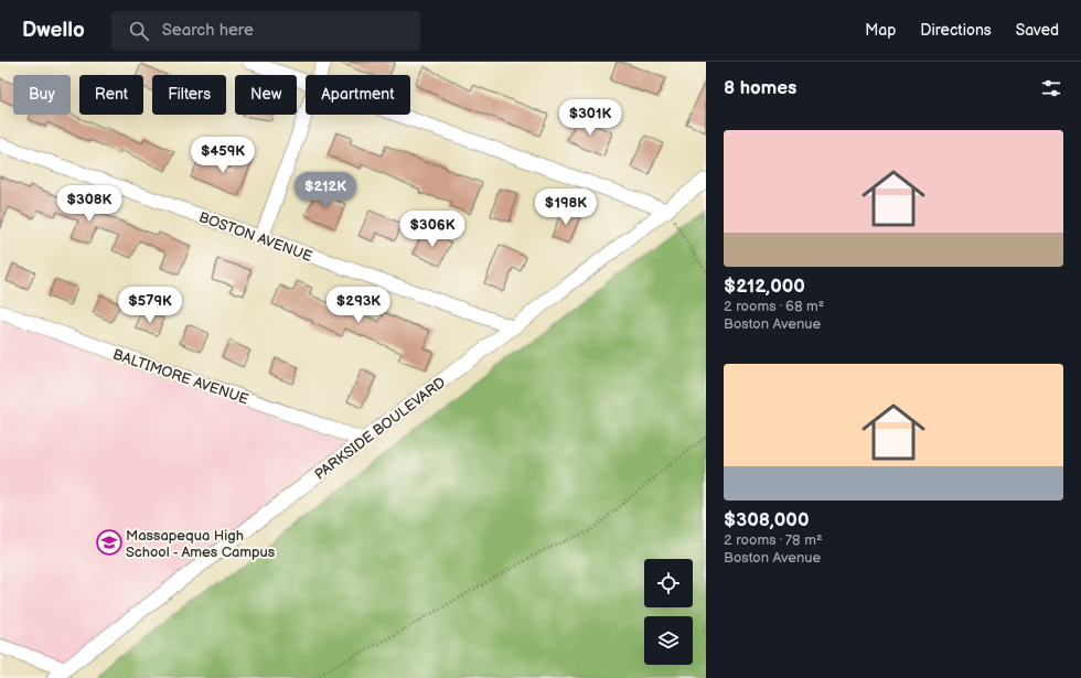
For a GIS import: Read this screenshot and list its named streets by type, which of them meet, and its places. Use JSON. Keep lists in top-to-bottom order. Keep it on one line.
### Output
{"streets":{"street":["BOSTON AVENUE","BALTIMORE AVENUE","PARKSIDE BOULEVARD"]},"crossings":[["BOSTON AVENUE","PARKSIDE BOULEVARD"],["BALTIMORE AVENUE","PARKSIDE BOULEVARD"]],"places":{"school or university":["Massapequa High School - Ames Campus"]},"page":{"header":"Dwello","search":"Search here","nav":["Map","Directions","Saved"],"heading":"8 homes","chip":["Buy","Rent","Filters","New","Apartment"],"price":["$301K","$459K","$212K","$308K","$198K","$306K","$579K","$293K"],"list":[{"name":"$212,000","note":"2 rooms · 68 m² · Boston Avenue"},{"name":"$308,000","note":"2 rooms · 78 m² · Boston Avenue"}]}}
